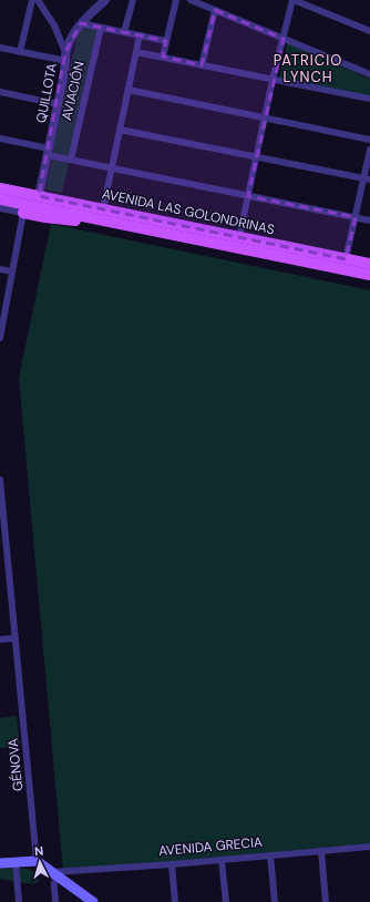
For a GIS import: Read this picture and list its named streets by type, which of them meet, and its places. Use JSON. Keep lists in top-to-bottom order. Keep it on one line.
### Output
{"streets":{"main road":["AVENIDA LAS GOLONDRINAS"],"street":["AVIACIÓN","QUILLOTA","GÉNOVA","AVENIDA GRECIA"]},"crossings":[["AVIACIÓN","QUILLOTA"],["QUILLOTA","AVENIDA LAS GOLONDRINAS"]],"districts":["PATRICIO LYNCH"],"north":"top"}
